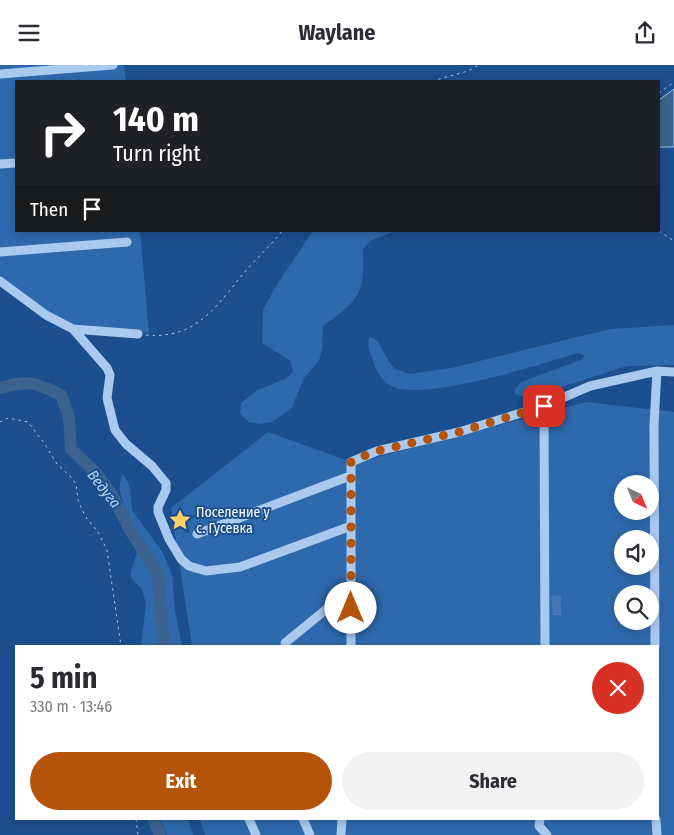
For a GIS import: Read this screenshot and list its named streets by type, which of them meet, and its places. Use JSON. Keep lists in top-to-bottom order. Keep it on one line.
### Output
{"water":["Ведуга"],"places":{"place":["Поселение у с. Гусевка"]},"north":"bottom right","page":{"header":"Waylane","turn":["140 m","Turn right"],"then":"Then","heading":["5 min","330 m · 13:46"],"buttons":["Exit","Share"]}}
